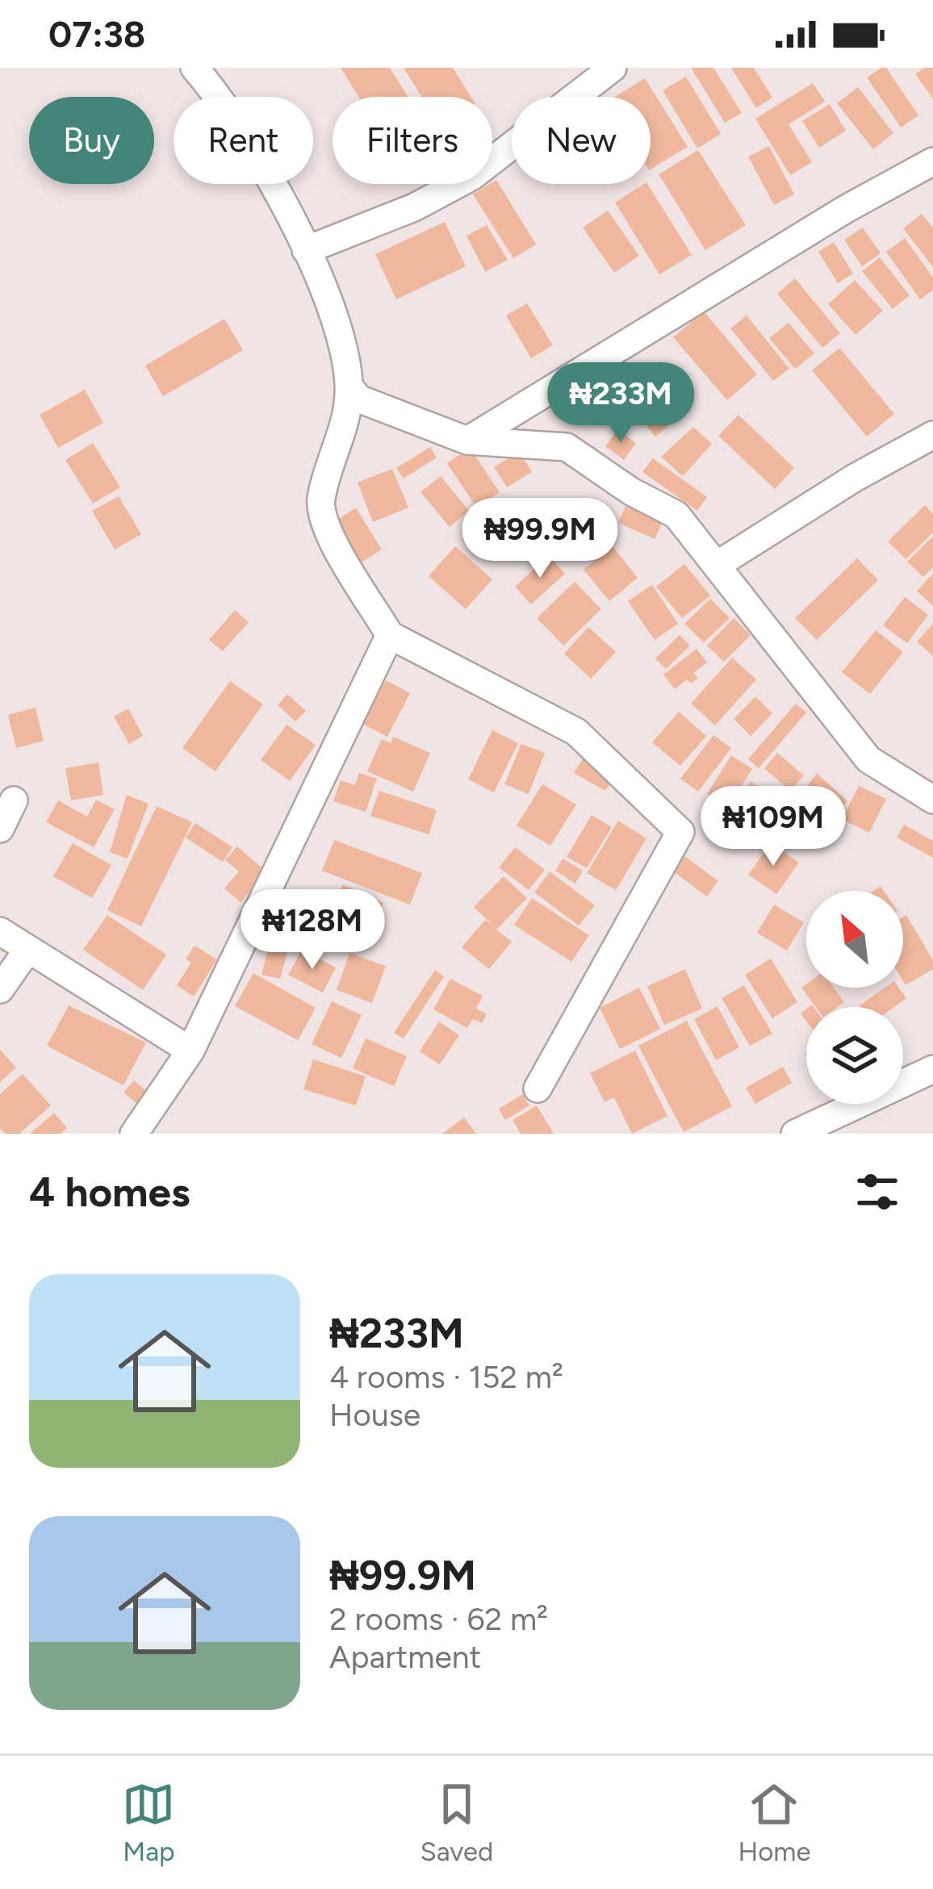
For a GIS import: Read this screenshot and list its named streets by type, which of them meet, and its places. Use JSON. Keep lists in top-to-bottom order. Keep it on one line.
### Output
{"north":"top left","page":{"status":"07:38","chip":["Buy","Rent","Filters","New"],"price":["₦233M","₦99.9M","₦109M","₦128M"],"heading":"4 homes","list":[{"name":"₦233M","note":"4 rooms · 152 m² · House"},{"name":"₦99.9M","note":"2 rooms · 62 m² · Apartment"}],"tabs":["Map","Saved","Home"]}}
